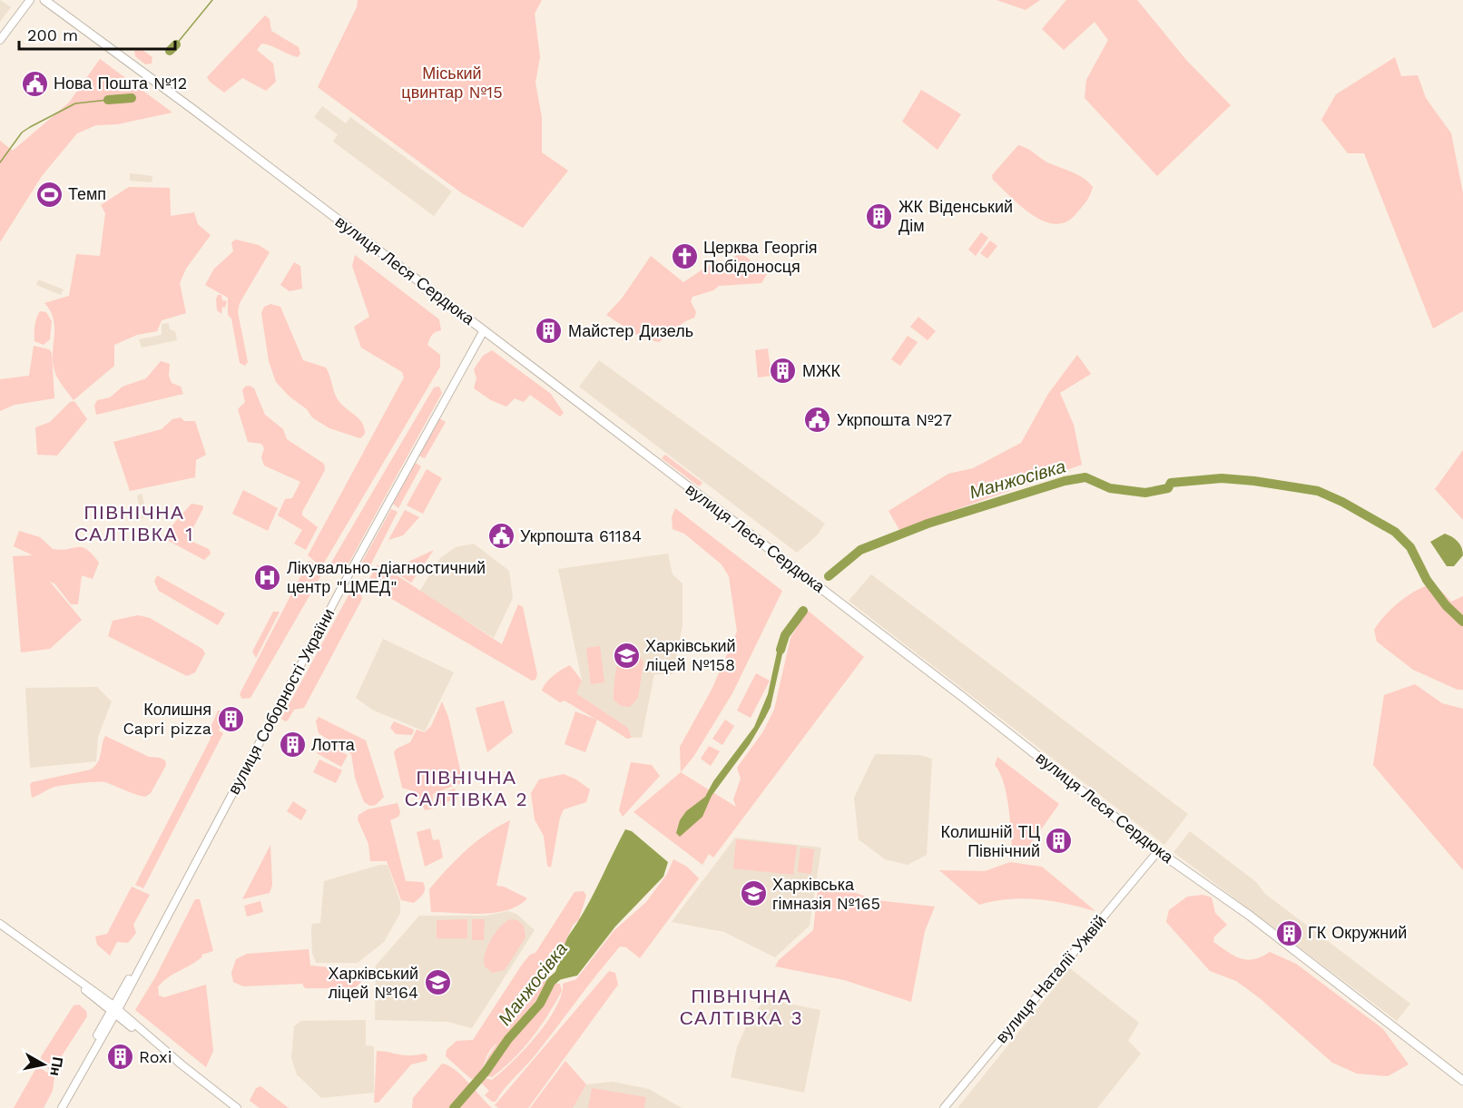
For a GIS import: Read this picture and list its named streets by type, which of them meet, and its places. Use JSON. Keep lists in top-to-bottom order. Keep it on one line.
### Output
{"streets":{"main road":["вулиця Леся Сердюка"],"street":["вулиця Соборності України","вулиця Наталії Ужвій"]},"crossings":[["вулиця Леся Сердюка","вулиця Соборності України"],["вулиця Леся Сердюка","вулиця Наталії Ужвій"]],"districts":["ПІВНІЧНА САЛТІВКА 1","ПІВНІЧНА САЛТІВКА 2","ПІВНІЧНА САЛТІВКА 3"],"water":["Манжосівка"],"parks":["Міський цвинтар №15"],"places":{"public building":["Нова Пошта №12","Укрпошта №27","Укрпошта 61184"],"sports":["Темп"],"building":["ЖК Віденський Дім","Майстер Дизель","МЖК","Колишня Capri pizza","Лотта","Колишній ТЦ Північний","ГК Окружний","Roxi"],"church":["Церква Георгія Побідоносця"],"hospital":["Лікувально-діагностичний центр \"ЦМЕД\""],"school or university":["Харківський ліцей №158","Харківська гімназія №165","Харківський ліцей №164"]},"scale_bar":"200 m","north":"right"}
